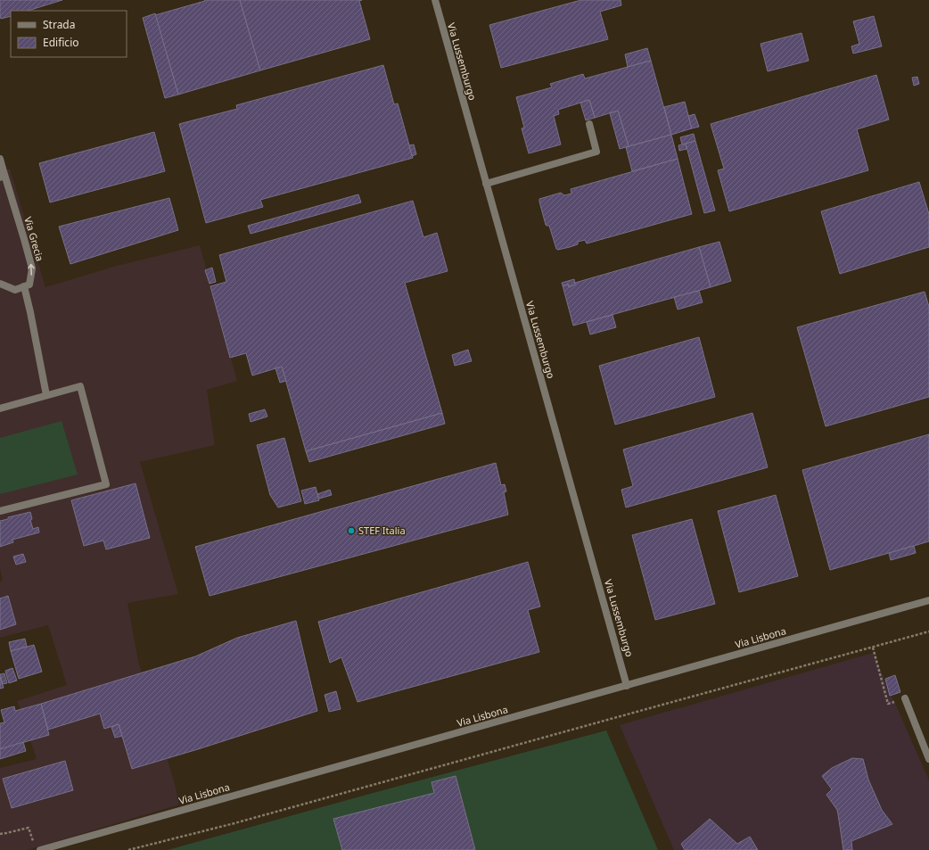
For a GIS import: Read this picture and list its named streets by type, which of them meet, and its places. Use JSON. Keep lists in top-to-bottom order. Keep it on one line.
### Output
{"streets":{"street":["Via Lussemburgo","Via Grecia","Via Lisbona"]},"crossings":[["Via Lussemburgo","Via Lisbona"]],"one_way":["Via Grecia"],"places":["STEF Italia"],"legend":["Strada","Edificio"]}
